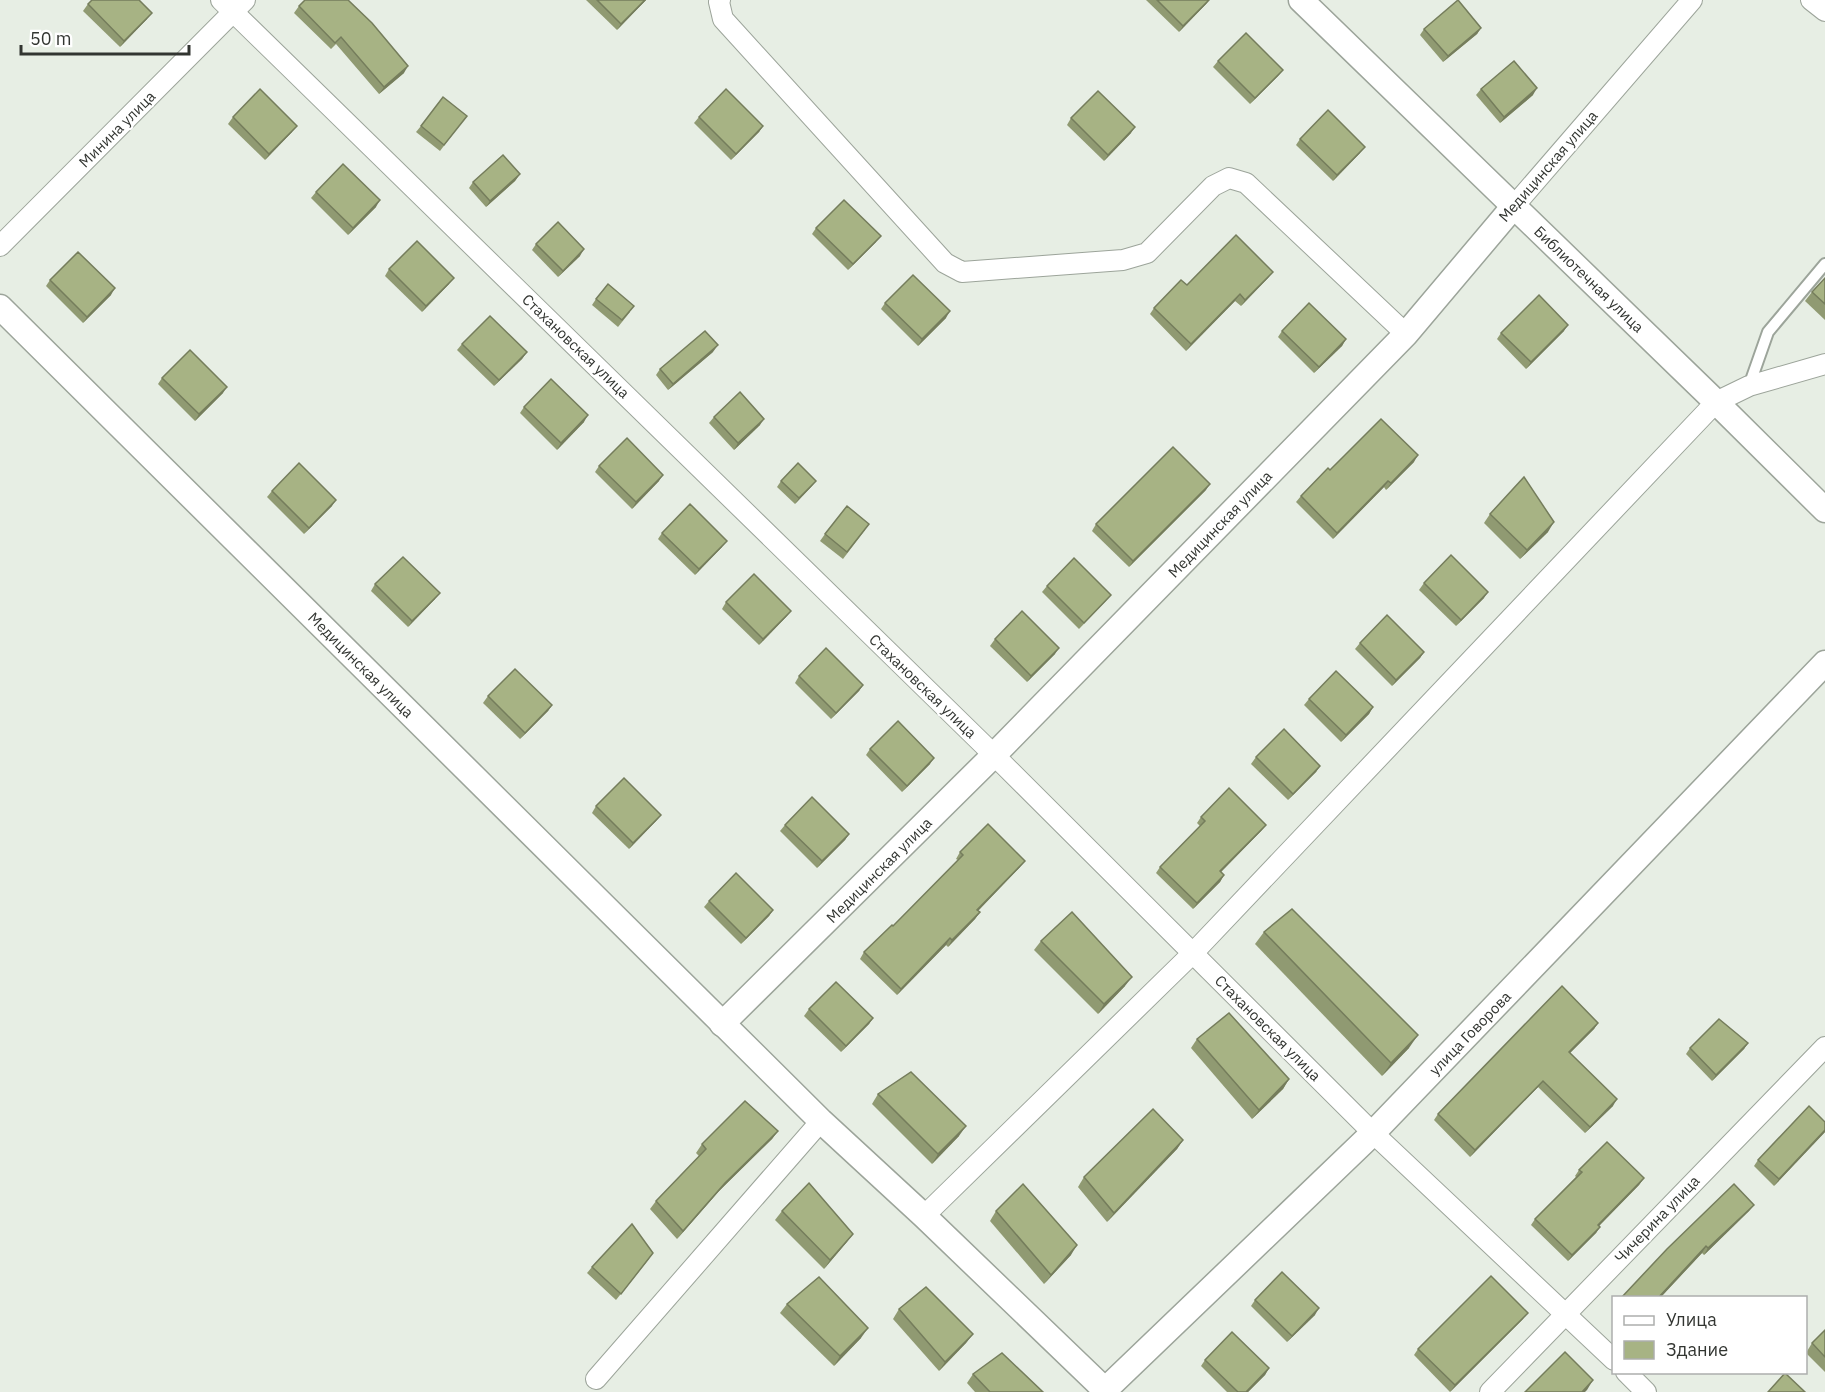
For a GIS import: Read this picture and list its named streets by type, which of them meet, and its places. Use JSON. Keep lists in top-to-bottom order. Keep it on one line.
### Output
{"streets":{"street":["Минина улица","Медицинская улица","Библиотечная улица","Стахановская улица","улица Говорова","Чичерина улица"]},"crossings":[["Минина улица","Стахановская улица"],["Медицинская улица","Библиотечная улица"],["Медицинская улица","Стахановская улица"],["Медицинская улица","улица Говорова"],["Стахановская улица","улица Говорова"],["Стахановская улица","Чичерина улица"]],"legend":["Улица","Здание"],"scale_bar":"50 m"}
